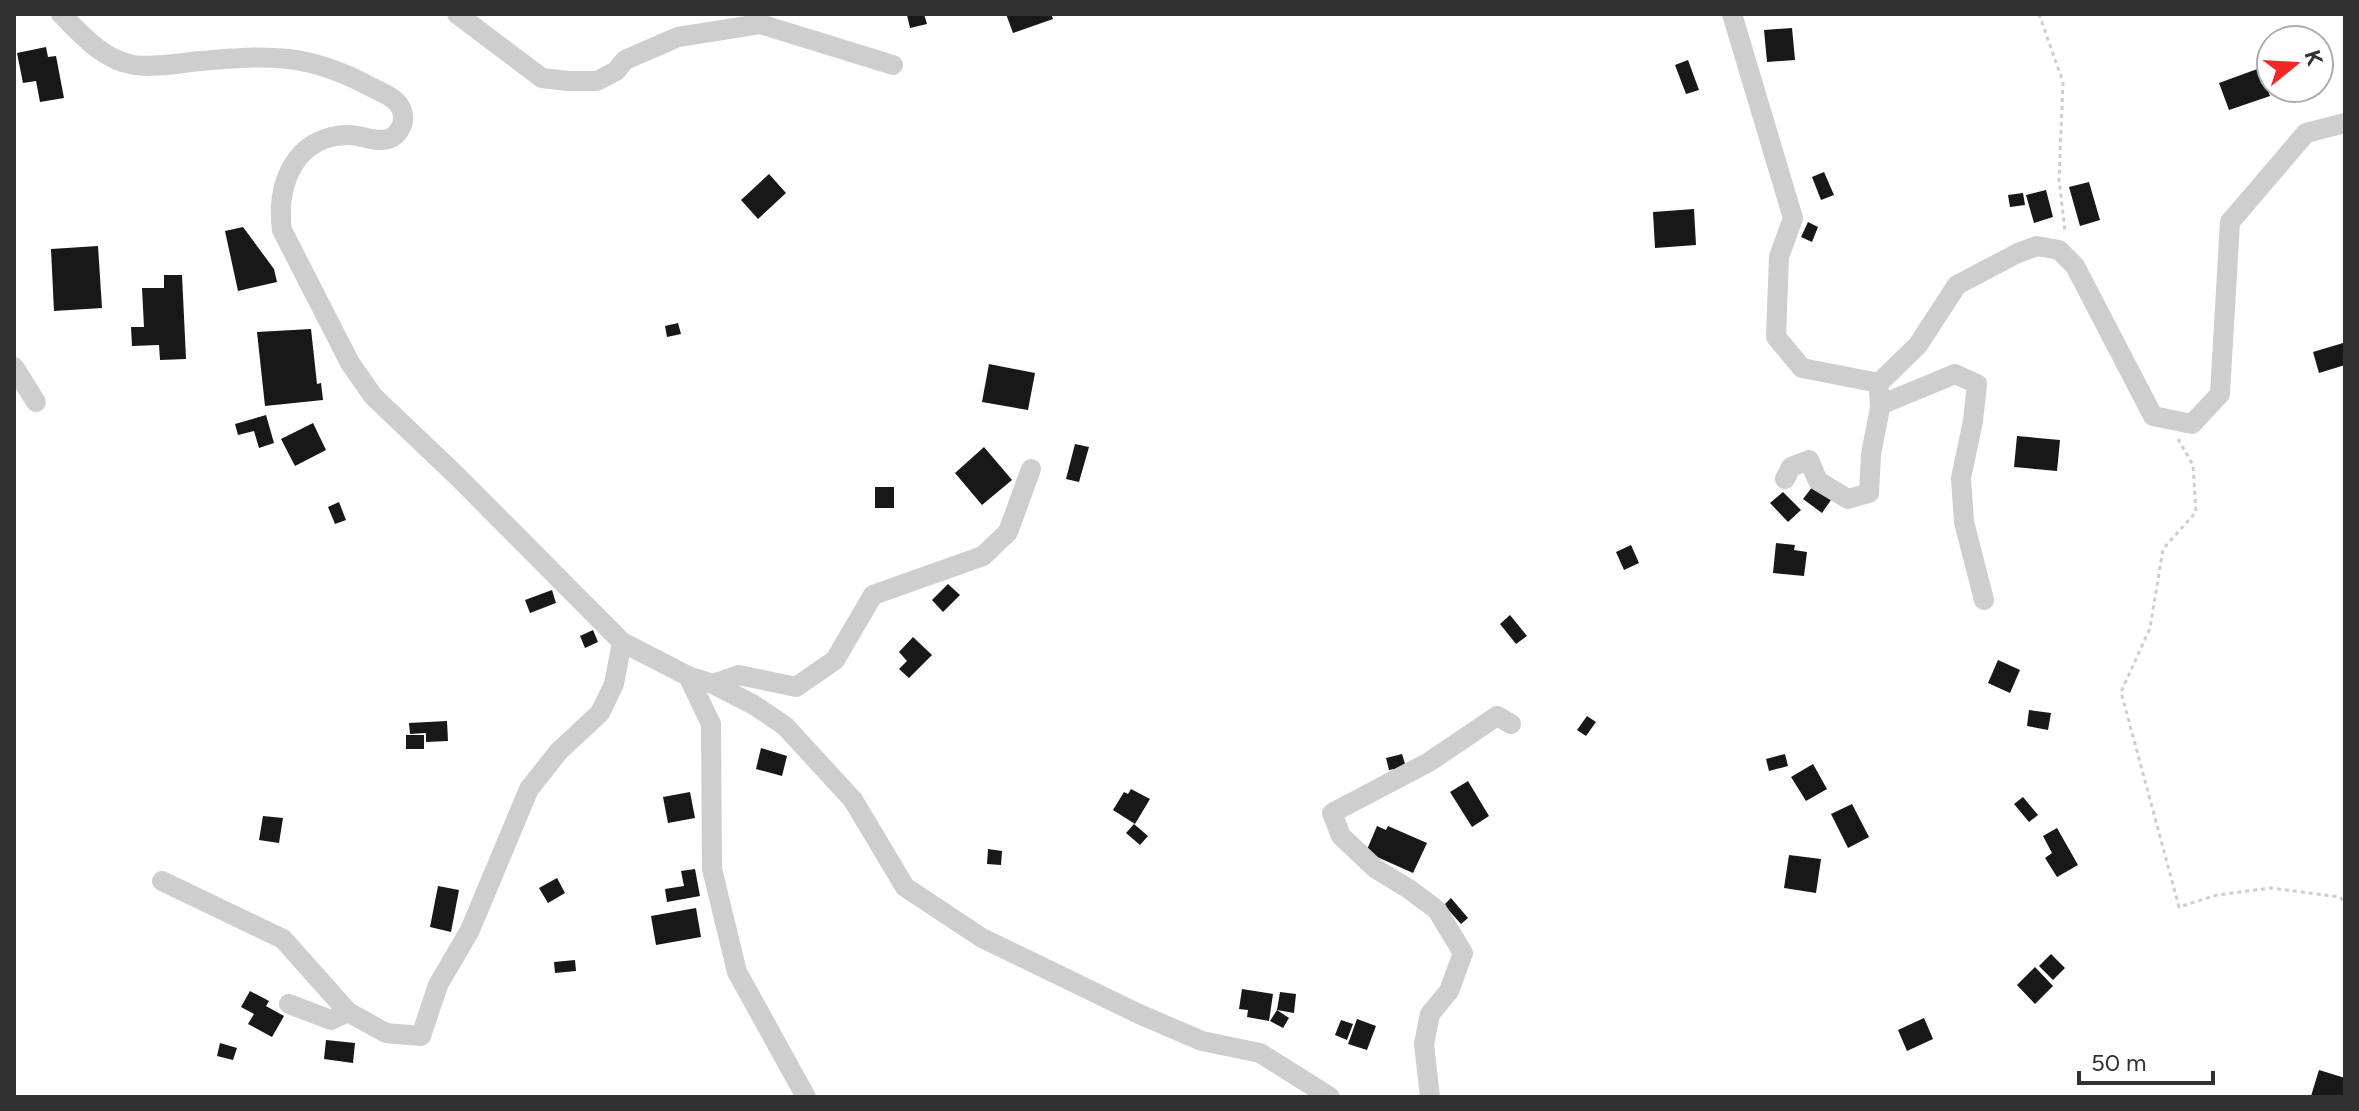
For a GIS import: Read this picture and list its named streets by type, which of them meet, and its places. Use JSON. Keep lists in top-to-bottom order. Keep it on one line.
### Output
{"scale_bar":"50 m","north":"right"}
